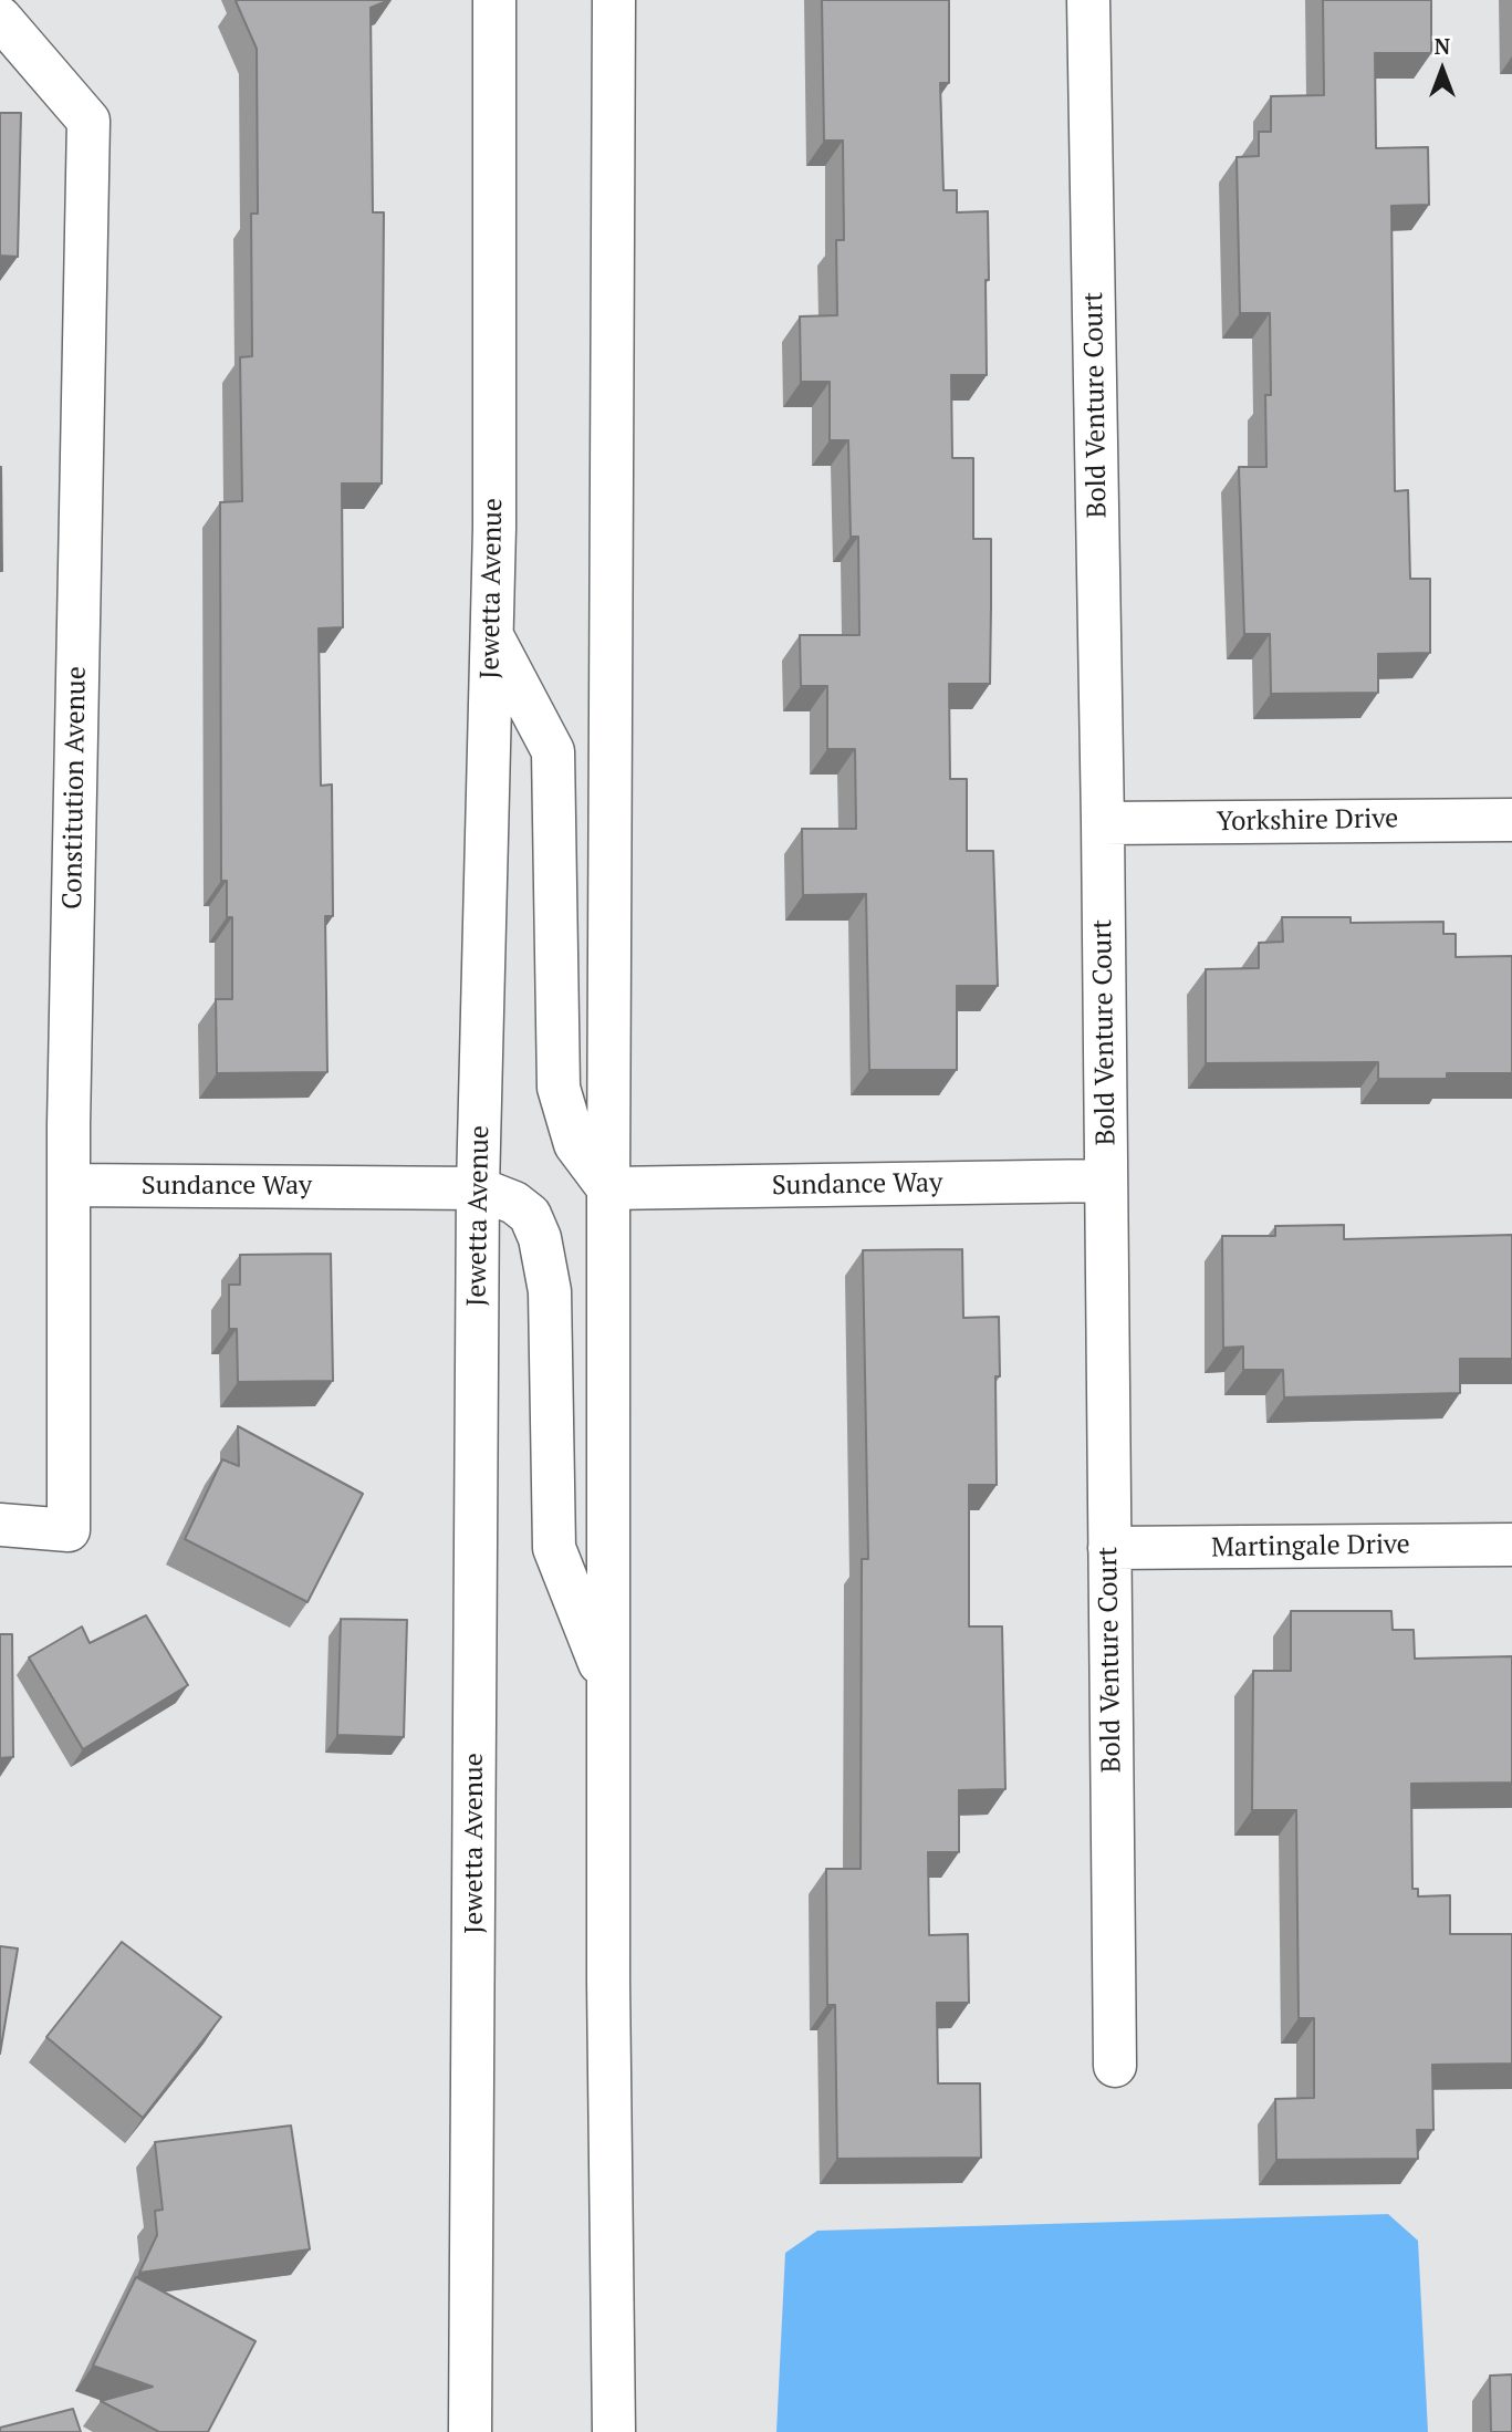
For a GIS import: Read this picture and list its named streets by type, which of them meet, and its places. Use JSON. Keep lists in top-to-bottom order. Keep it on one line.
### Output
{"streets":{"street":["Bold Venture Court","Jewetta Avenue","Constitution Avenue","Yorkshire Drive","Sundance Way","Martingale Drive"]},"crossings":[["Bold Venture Court","Yorkshire Drive"],["Bold Venture Court","Sundance Way"],["Bold Venture Court","Martingale Drive"],["Jewetta Avenue","Sundance Way"],["Constitution Avenue","Sundance Way"]],"north":"top"}
